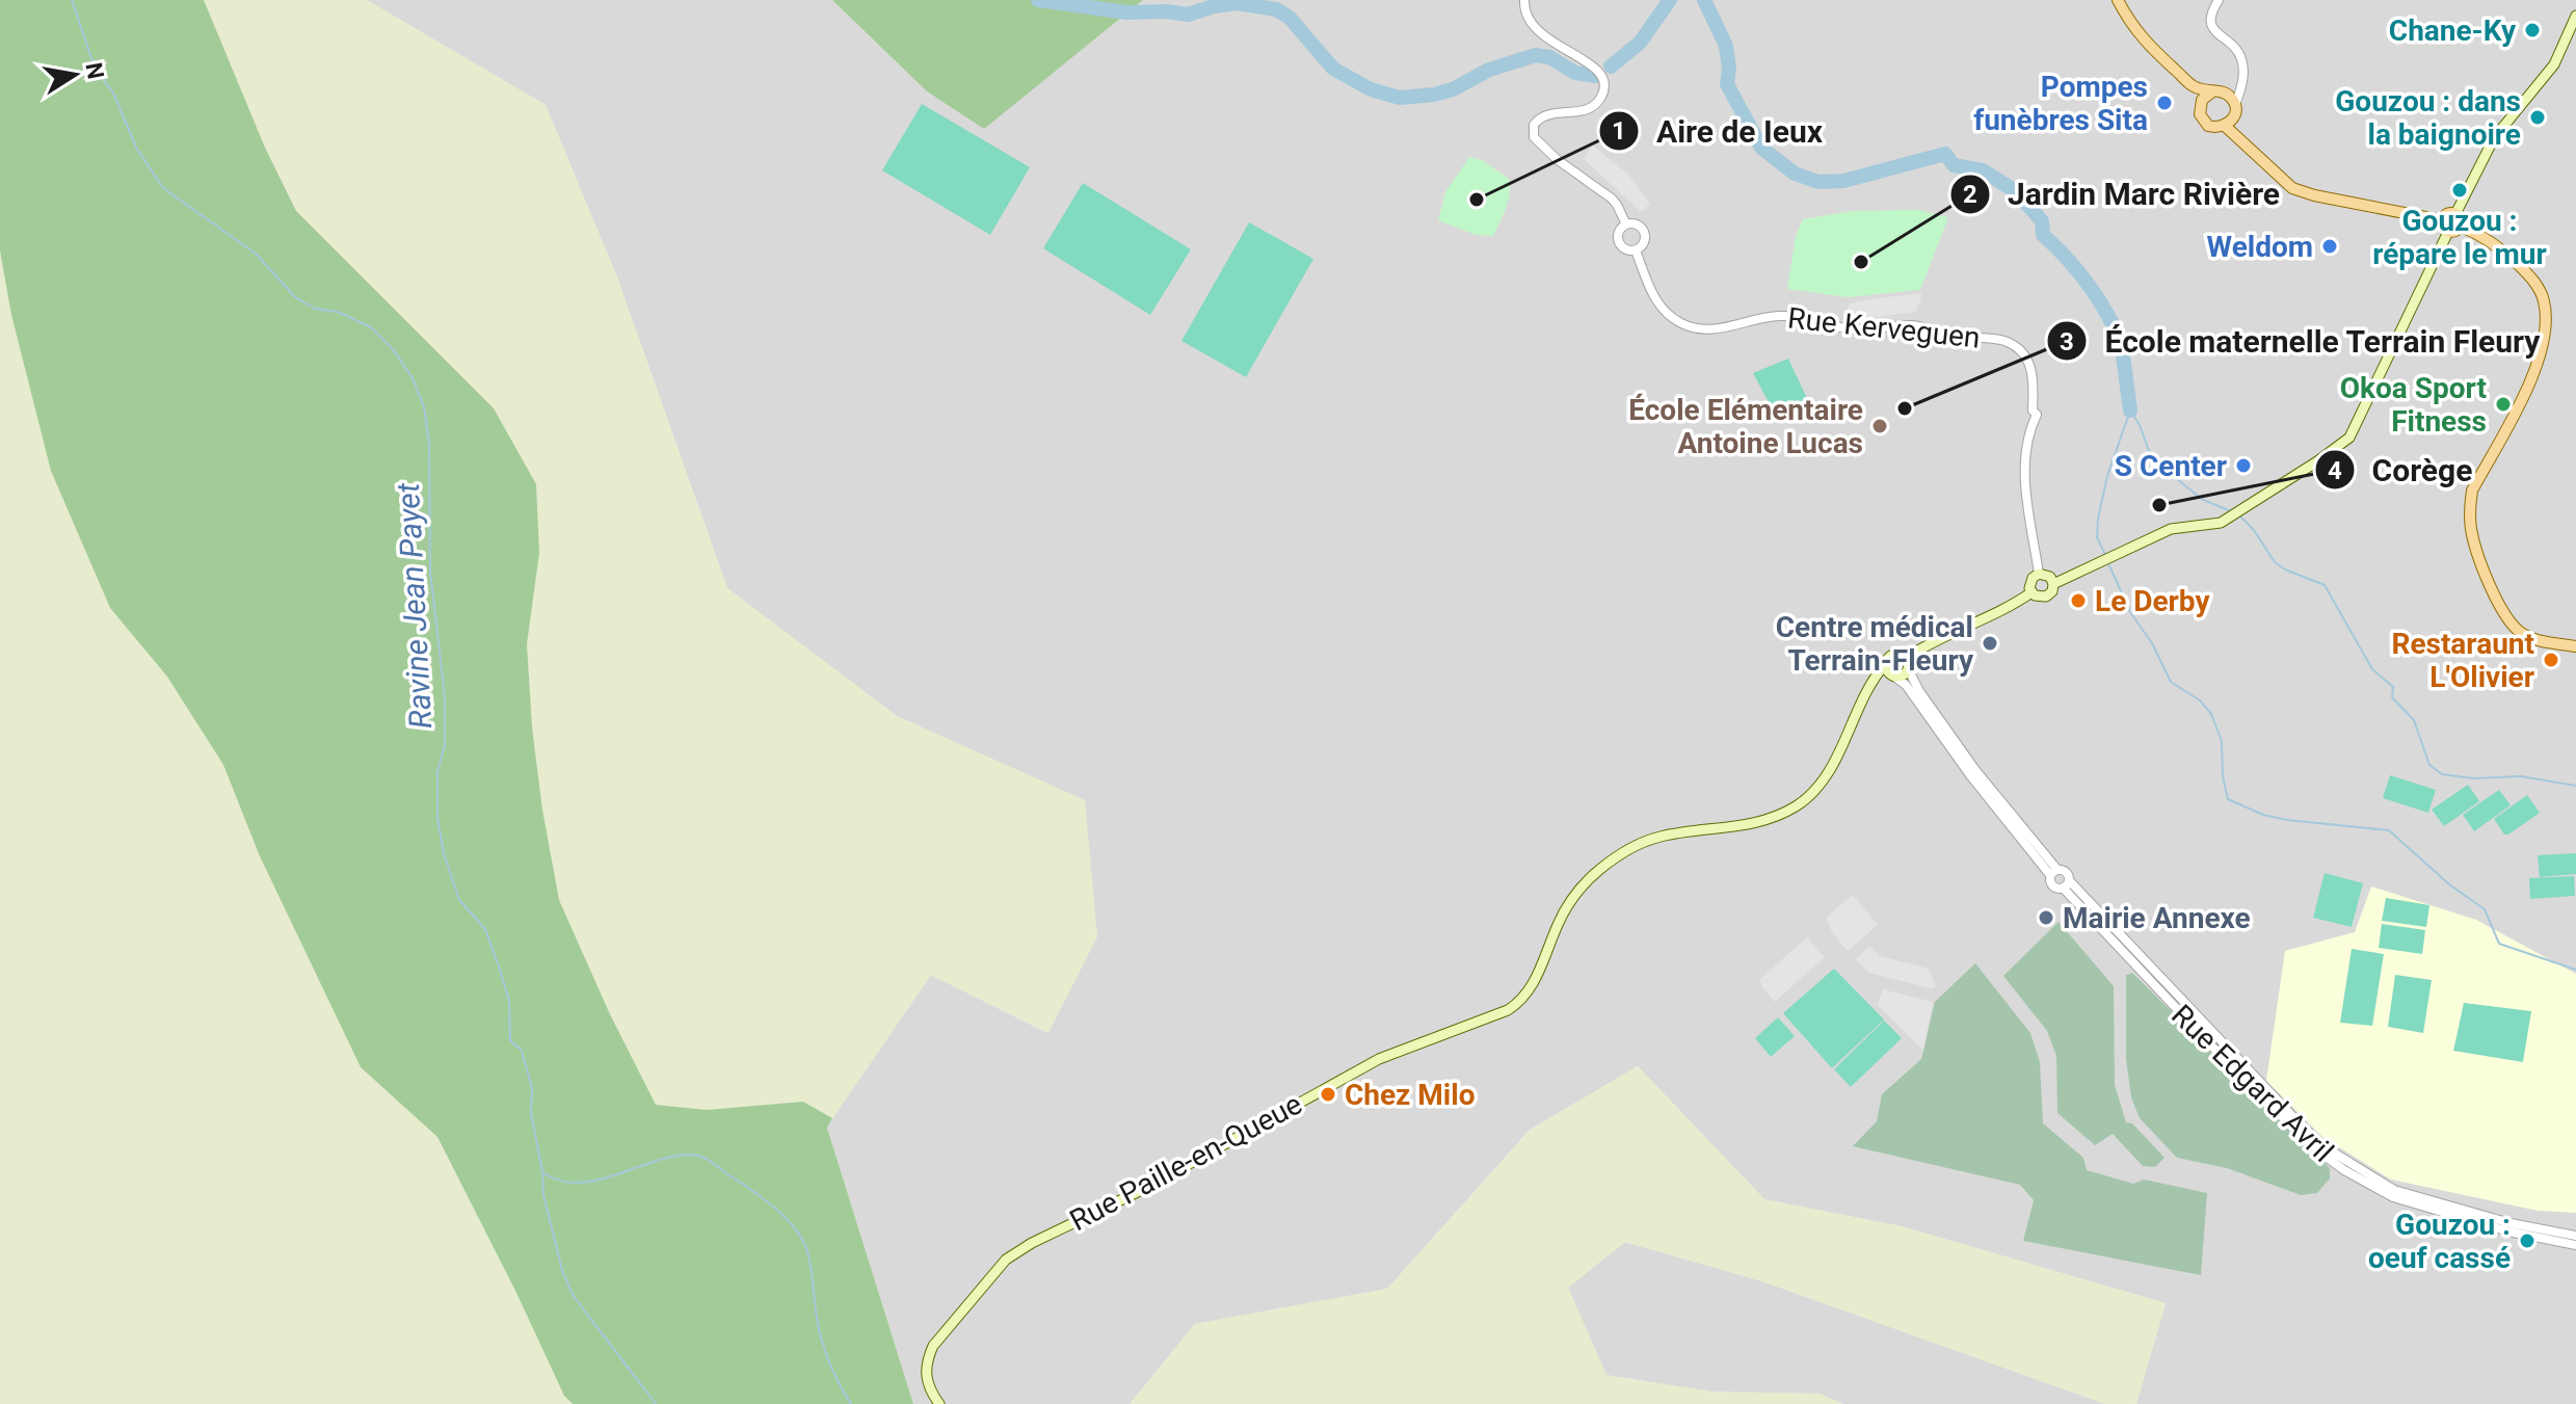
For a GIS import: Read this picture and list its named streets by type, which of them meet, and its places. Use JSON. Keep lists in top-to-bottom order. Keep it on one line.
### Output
{"streets":{"main road":["Rue Paille-en-Queue"],"street":["Rue Kerveguen","Rue Edgard Avril"]},"water":["Ravine Jean Payet"],"places":["Chane-Ky","Pompes funèbres Sita","Gouzou : dans la baignoire","Gouzou : répare le mur","Aire de Ieux","Weldom","Jardin Marc Rivière","Okoa Sport Fitness","École maternelle Terrain Fleury","École Elémentaire Antoine Lucas","S Center","Corège","Le Derby","Centre médical Terrain-Fleury","Restaraunt L'Olivier","Mairie Annexe","Chez Milo","Gouzou : oeuf cassé"],"north":"right"}
